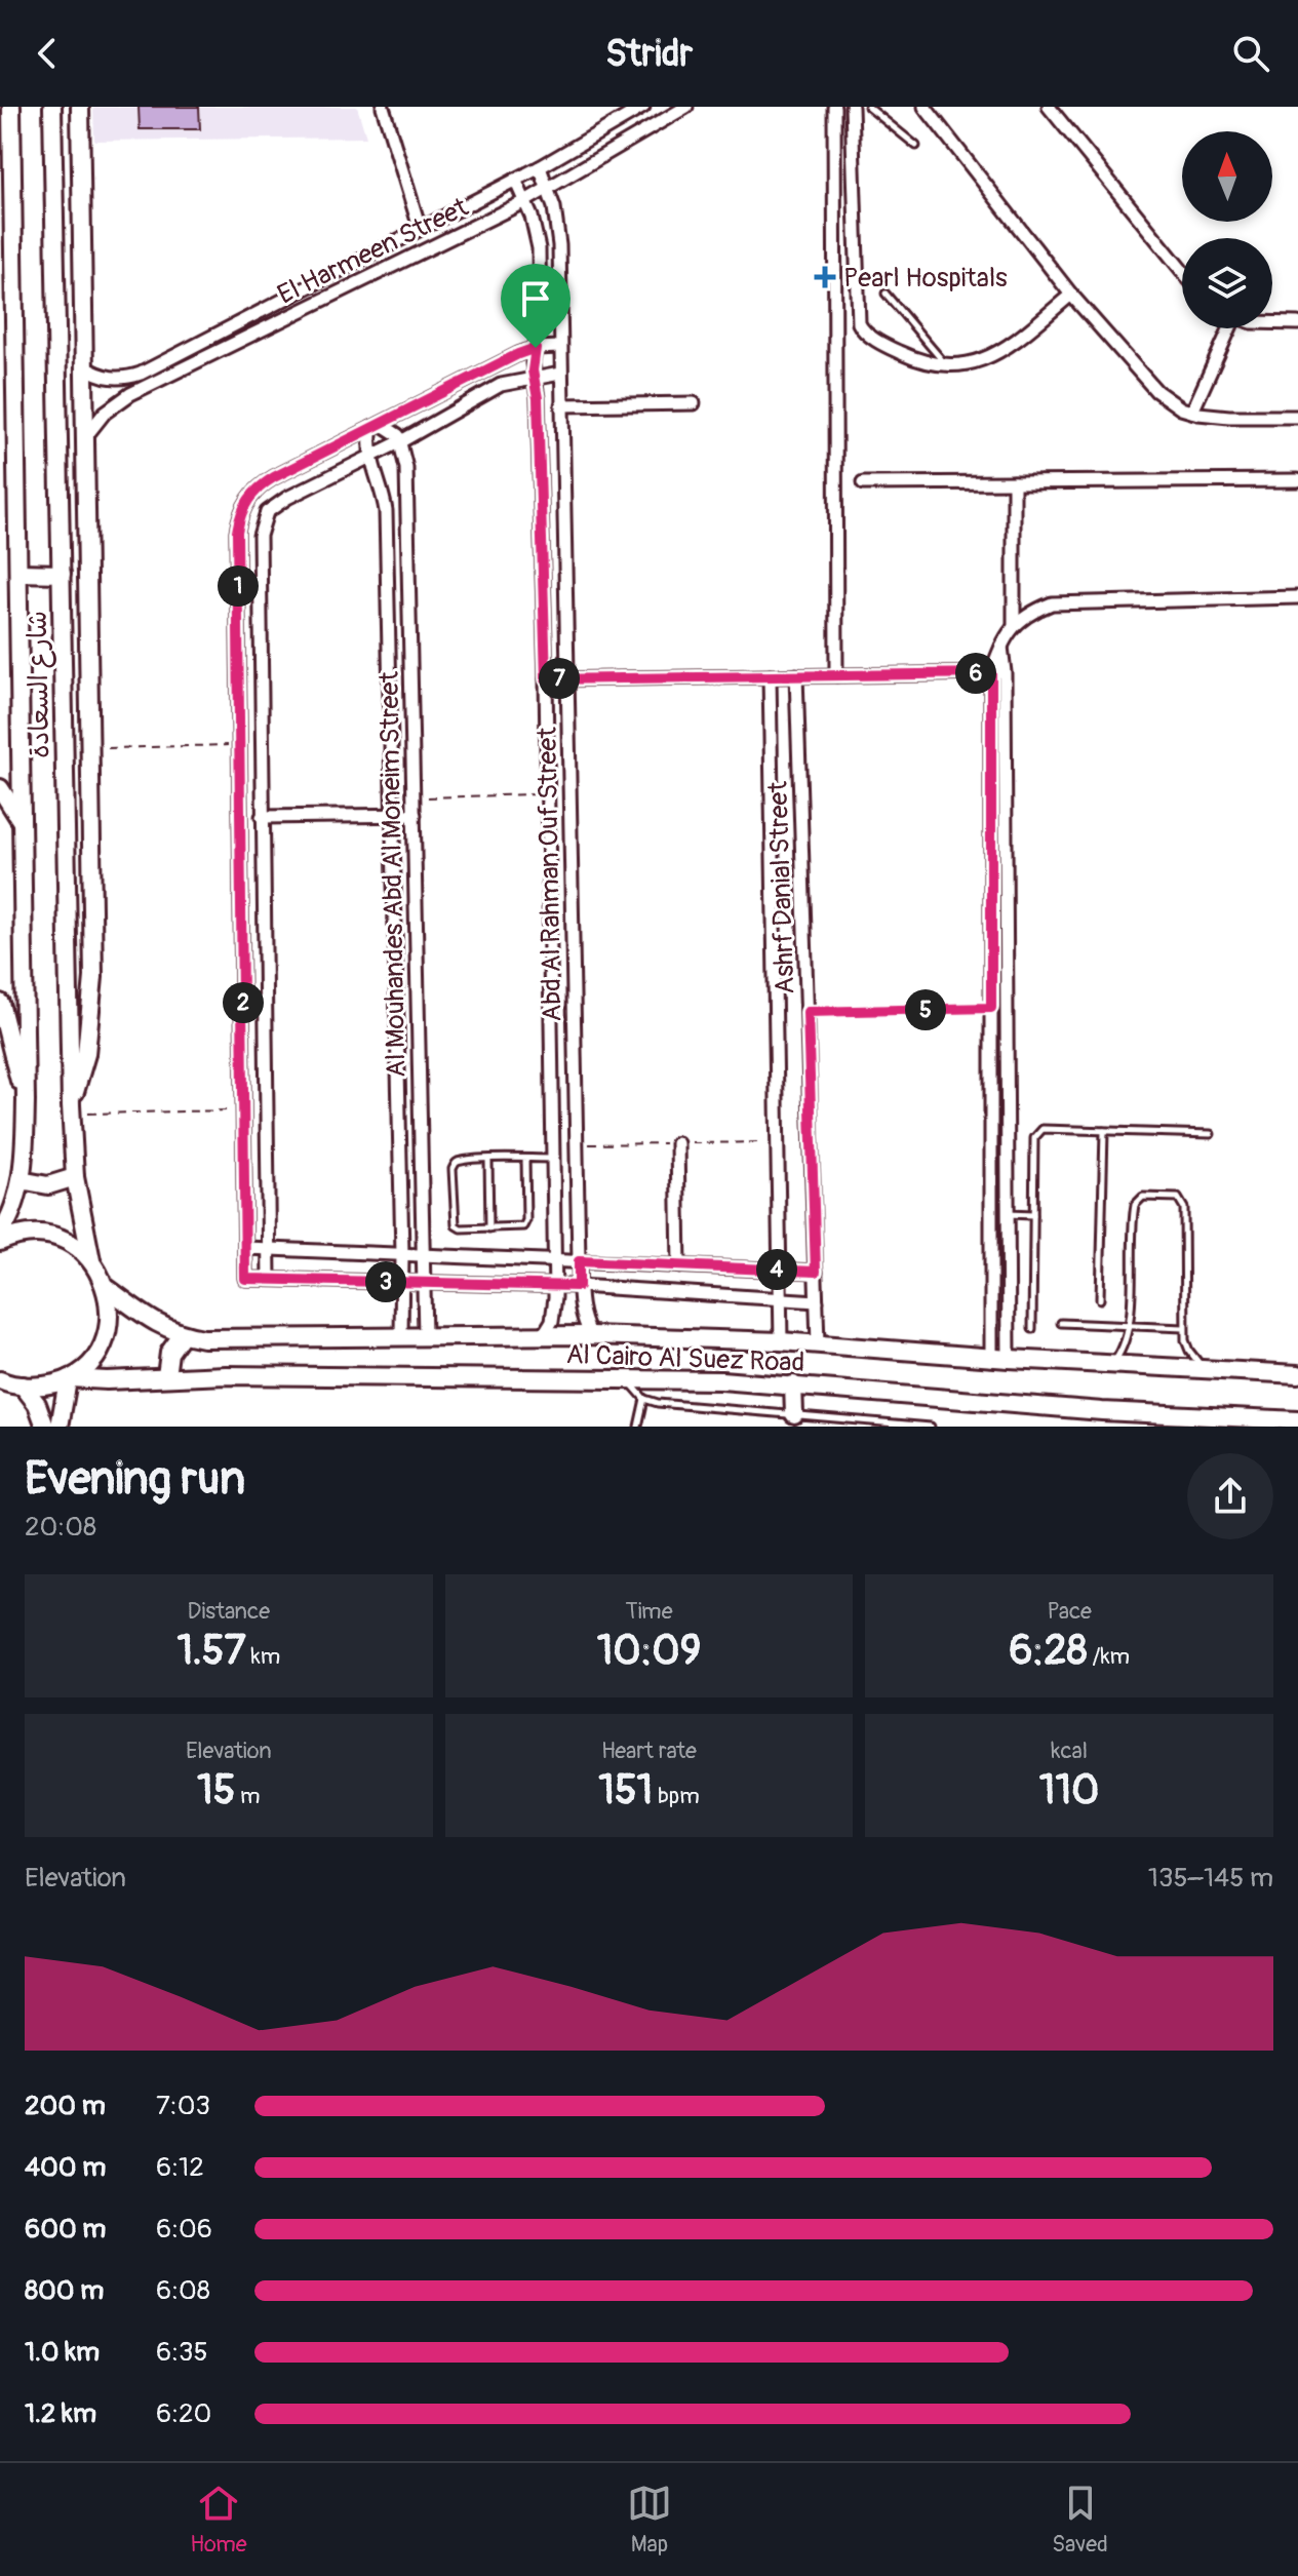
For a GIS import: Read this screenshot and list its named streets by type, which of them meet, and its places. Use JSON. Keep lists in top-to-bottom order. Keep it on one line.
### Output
{"streets":{"street":["El Harmeen Street","شارع السعادة","Al Mouhandes Abd Al Moneim Street","Abd Al Rahman Ouf Street","Ashrf Danial Street","Al Cairo Al Suez Road"]},"crossings":[["El Harmeen Street","Abd Al Rahman Ouf Street"],["Al Mouhandes Abd Al Moneim Street","Al Cairo Al Suez Road"],["Abd Al Rahman Ouf Street","Al Cairo Al Suez Road"],["Ashrf Danial Street","Al Cairo Al Suez Road"]],"places":{"health":["Pearl Hospitals"]},"north":"top","page":{"header":"Stridr","pins":["1","6","7","2","5","4","3"],"heading":["Evening run","20:08"],"stats":[["Distance","1.57 km"],["Time","10:09"],["Pace","6:28 /km"],["Elevation","15 m"],["Heart rate","151 bpm"],["kcal","110"]],"chart":["Elevation","135–145 m"],"list":[{"name":"200 m","note":"7:03"},{"name":"400 m","note":"6:12"},{"name":"600 m","note":"6:06"},{"name":"800 m","note":"6:08"},{"name":"1.0 km","note":"6:35"},{"name":"1.2 km","note":"6:20"}],"tabs":["Home","Map","Saved"]}}
